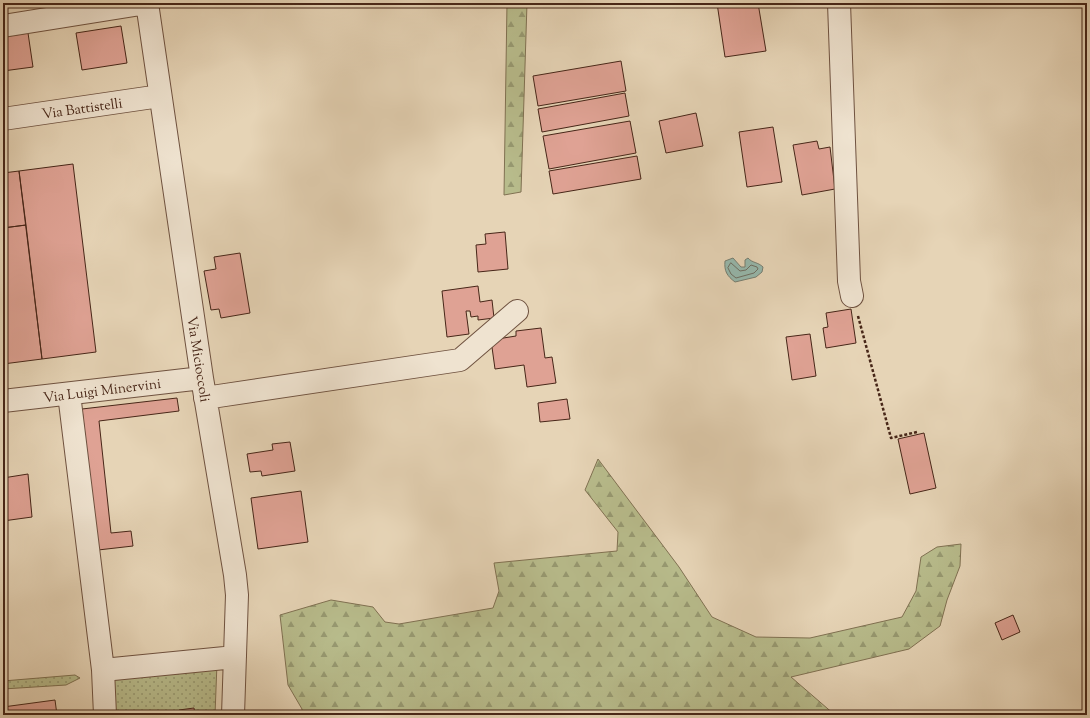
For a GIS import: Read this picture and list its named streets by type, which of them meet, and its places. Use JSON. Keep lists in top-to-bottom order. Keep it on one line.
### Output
{"streets":{"street":["Via Battistelli","Via Micioccoli","Via Luigi Minervini"]},"crossings":[["Via Battistelli","Via Micioccoli"],["Via Micioccoli","Via Luigi Minervini"]]}
